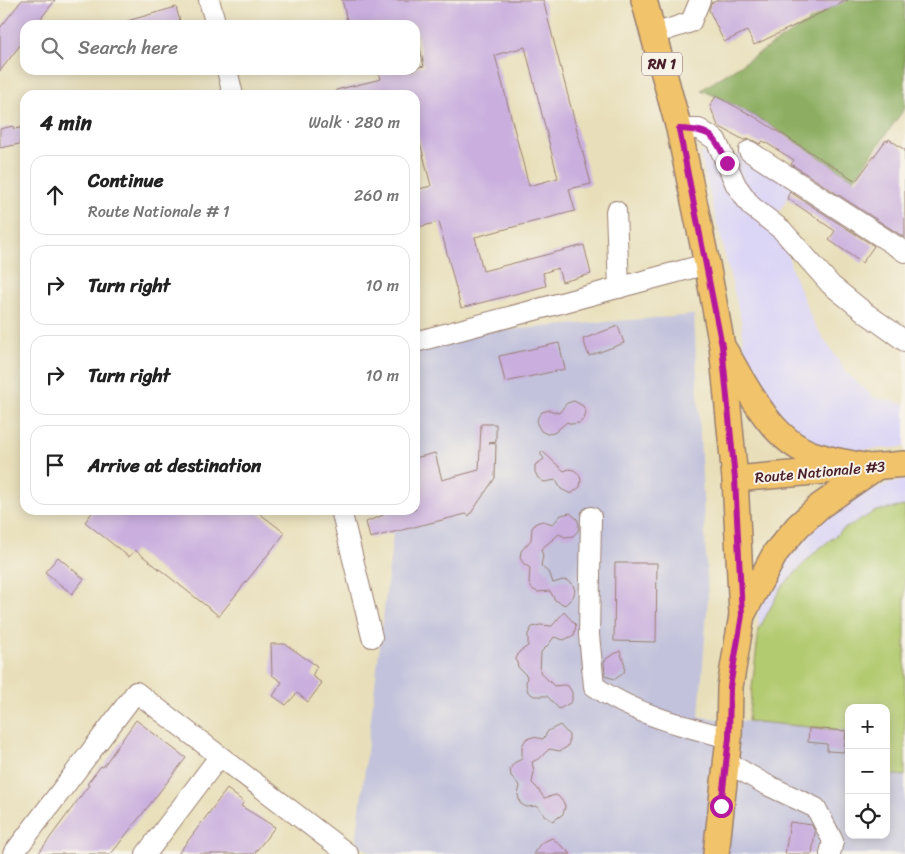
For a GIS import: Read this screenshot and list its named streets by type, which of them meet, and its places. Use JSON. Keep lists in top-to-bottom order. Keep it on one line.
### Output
{"streets":{"main road":["RN 1","Route Nationale #3"]},"crossings":[["RN 1","Route Nationale #3"]],"page":{"search":"Search here","heading":["4 min","Walk · 280 m"],"list":[["Continue","Route Nationale # 1","260 m"],["Turn right","10 m"],["Turn right","10 m"],"Arrive at destination"],"map_buttons":["+","−"]}}
